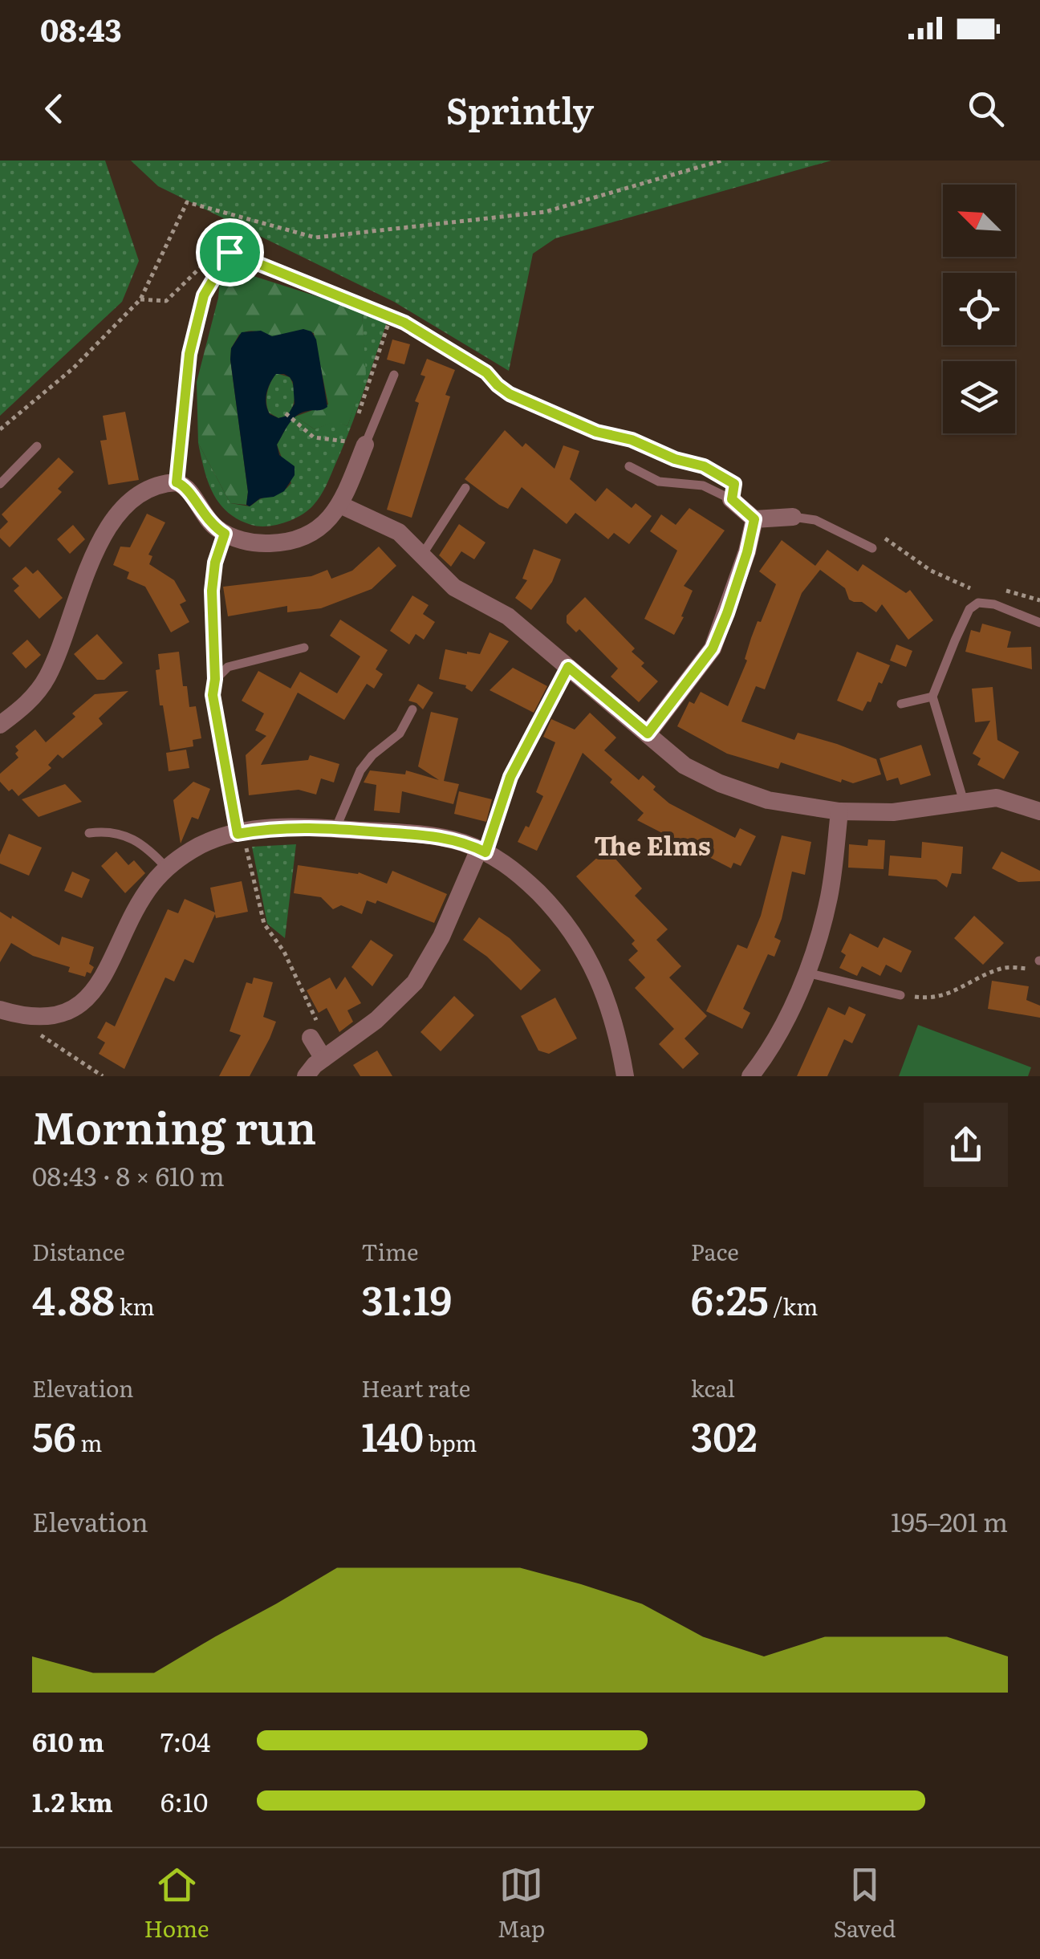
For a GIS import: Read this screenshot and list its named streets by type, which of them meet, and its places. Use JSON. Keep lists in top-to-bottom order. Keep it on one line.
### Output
{"districts":["The Elms"],"north":"top left","page":{"status":"08:43","header":"Sprintly","heading":["Morning run","08:43 · 8 × 610 m"],"stats":[["Distance","4.88 km"],["Time","31:19"],["Pace","6:25 /km"],["Elevation","56 m"],["Heart rate","140 bpm"],["kcal","302"]],"chart":["Elevation","195–201 m"],"list":[{"name":"610 m","note":"7:04"},{"name":"1.2 km","note":"6:10"}],"tabs":["Home","Map","Saved"]}}
